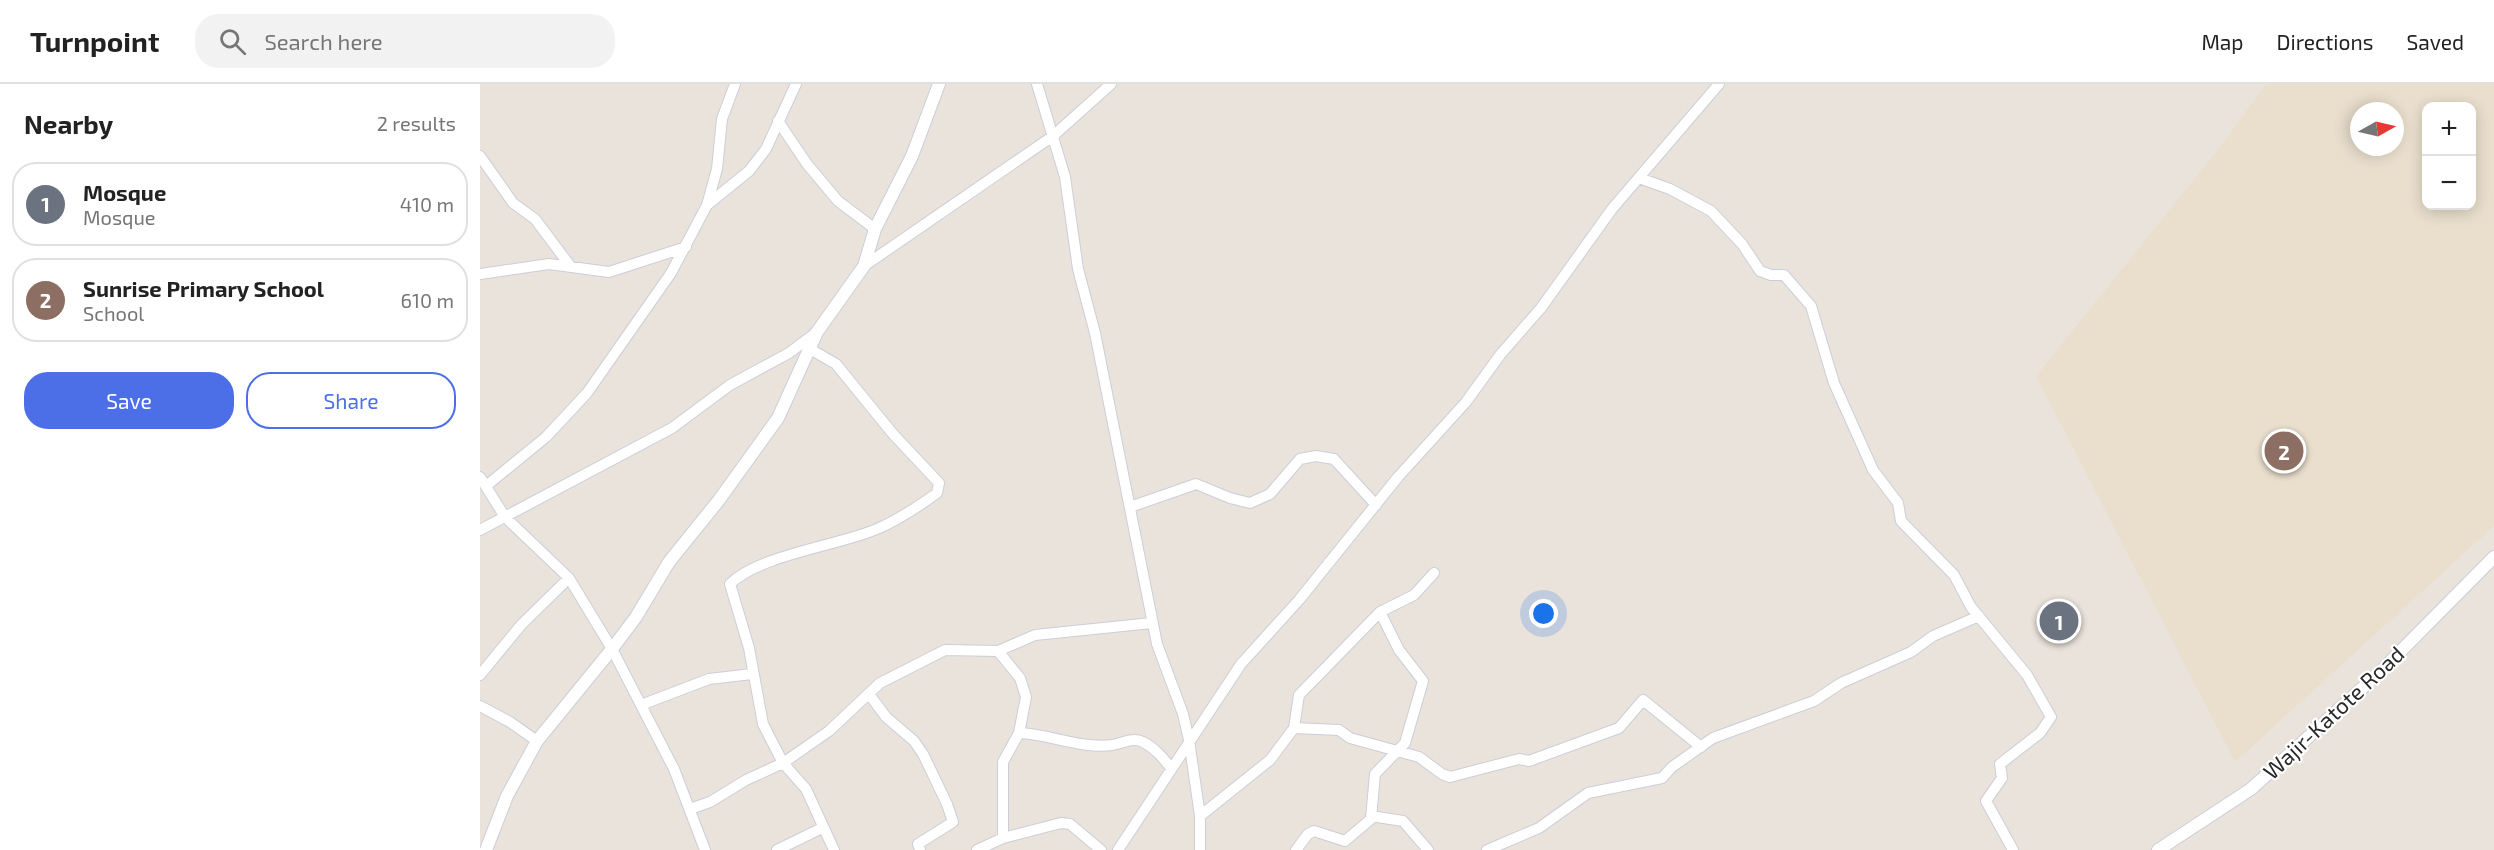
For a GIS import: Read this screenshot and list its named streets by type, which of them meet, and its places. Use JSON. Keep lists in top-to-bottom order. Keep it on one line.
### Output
{"streets":{"street":["Wajir-Katote Road"]},"north":"right","page":{"header":"Turnpoint","search":"Search here","nav":["Map","Directions","Saved"],"heading":["Nearby","2 results"],"map_buttons":["+","−"],"list":[{"mark":"1","name":"Mosque","note":"Mosque","value":"410 m"},{"mark":"2","name":"Sunrise Primary School","note":"School","value":"610 m"}],"buttons":["Save","Share"],"pins":["2","1"]}}
